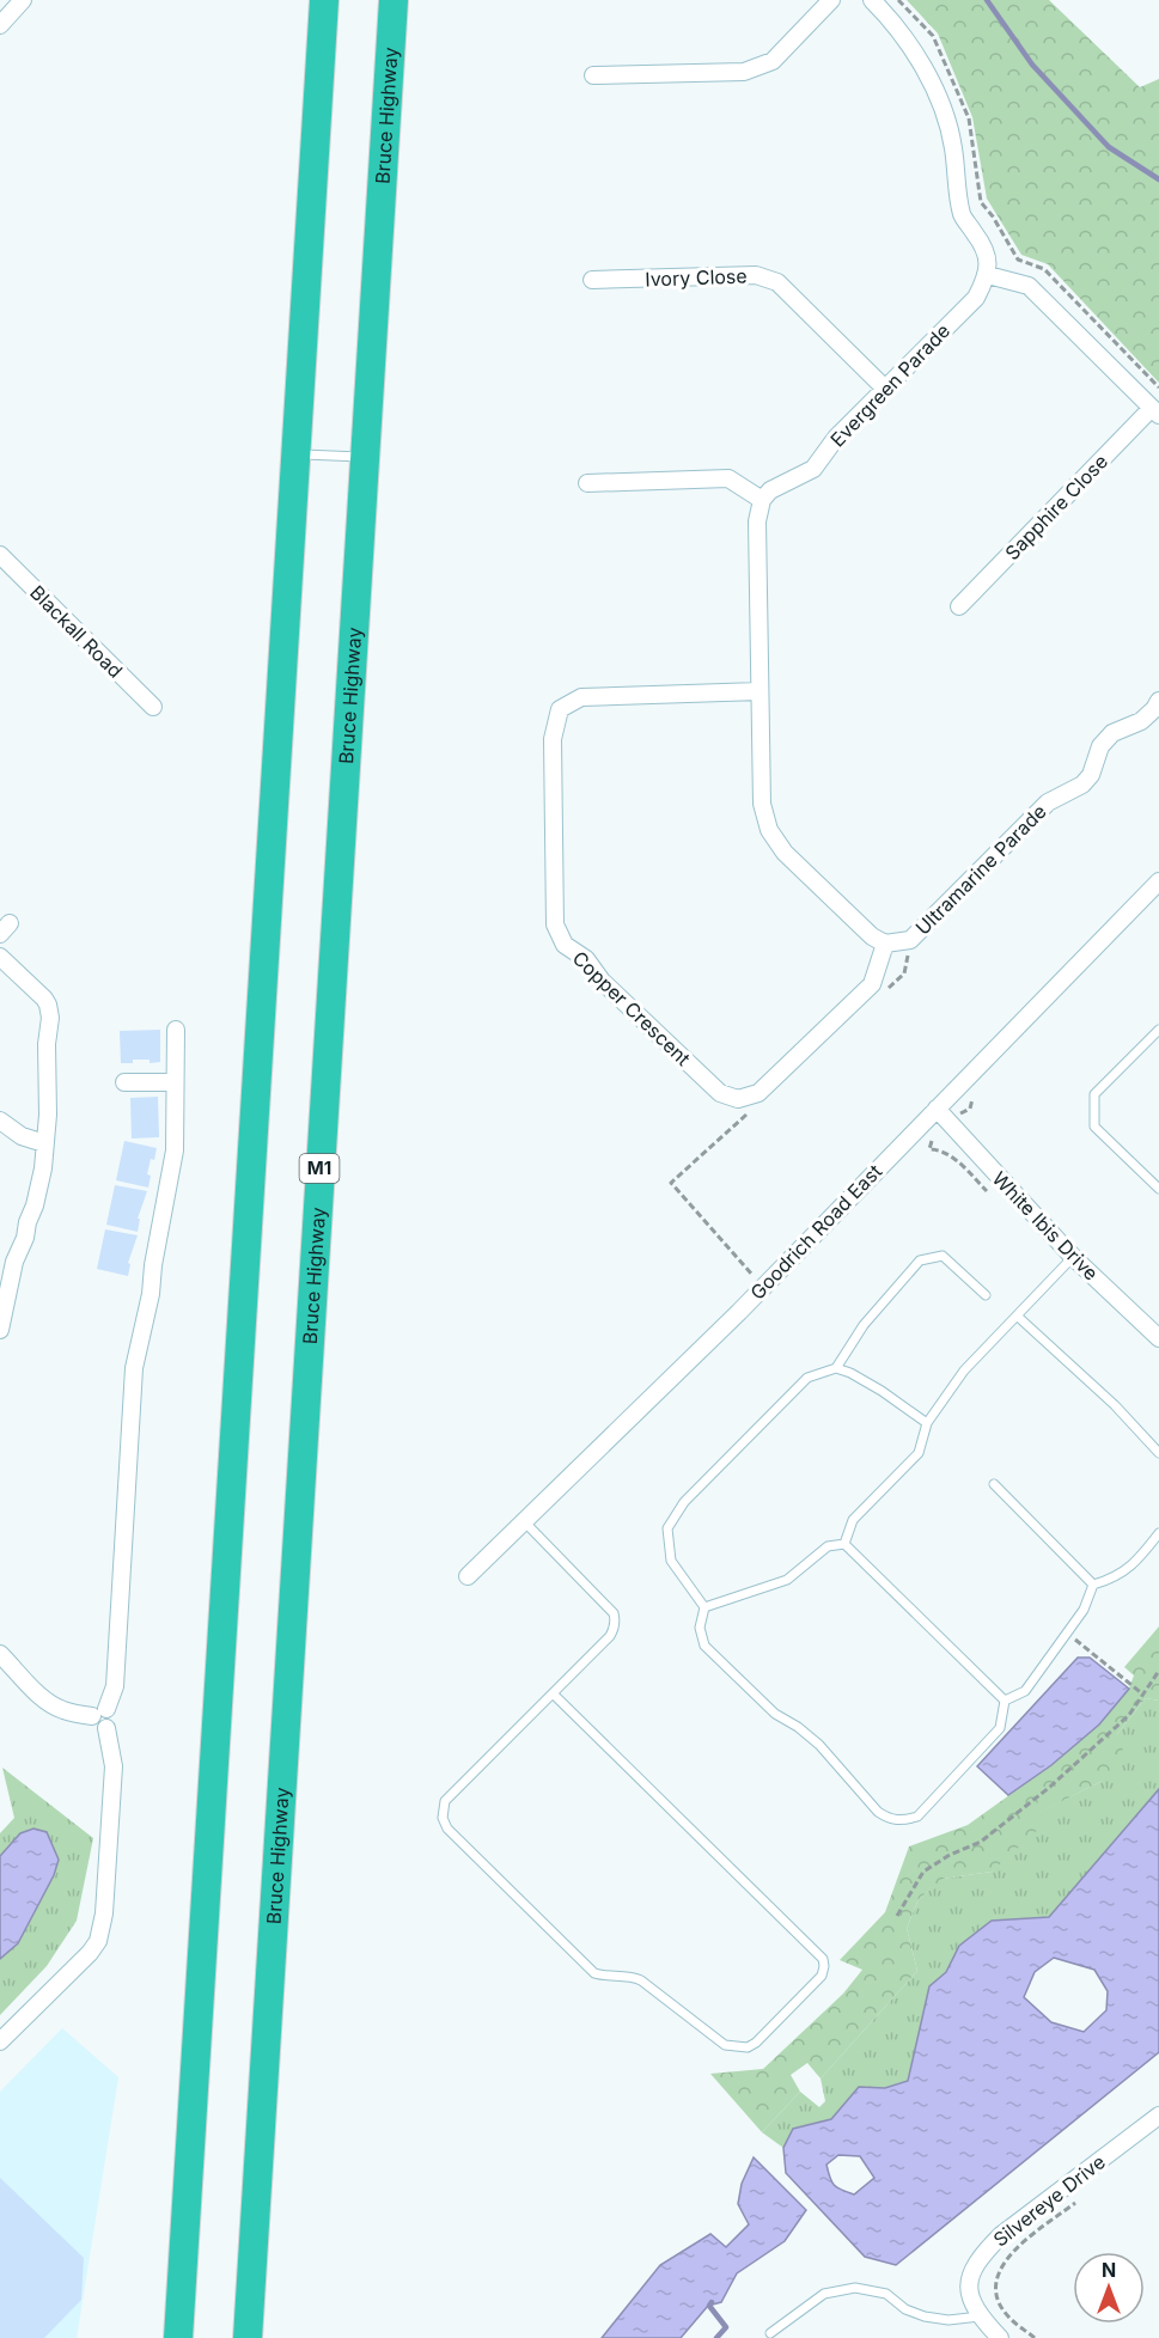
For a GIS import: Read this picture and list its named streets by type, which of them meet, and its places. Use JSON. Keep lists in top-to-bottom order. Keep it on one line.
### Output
{"streets":{"highway":["Bruce Highway","M1"],"street":["Ivory Close","Evergreen Parade","Sapphire Close","Blackall Road","Ultramarine Parade","Copper Crescent","White Ibis Drive","Goodrich Road East","Silvereye Drive"]},"crossings":[["Ivory Close","Evergreen Parade"],["Ultramarine Parade","Copper Crescent"],["White Ibis Drive","Goodrich Road East"]],"north":"top"}
